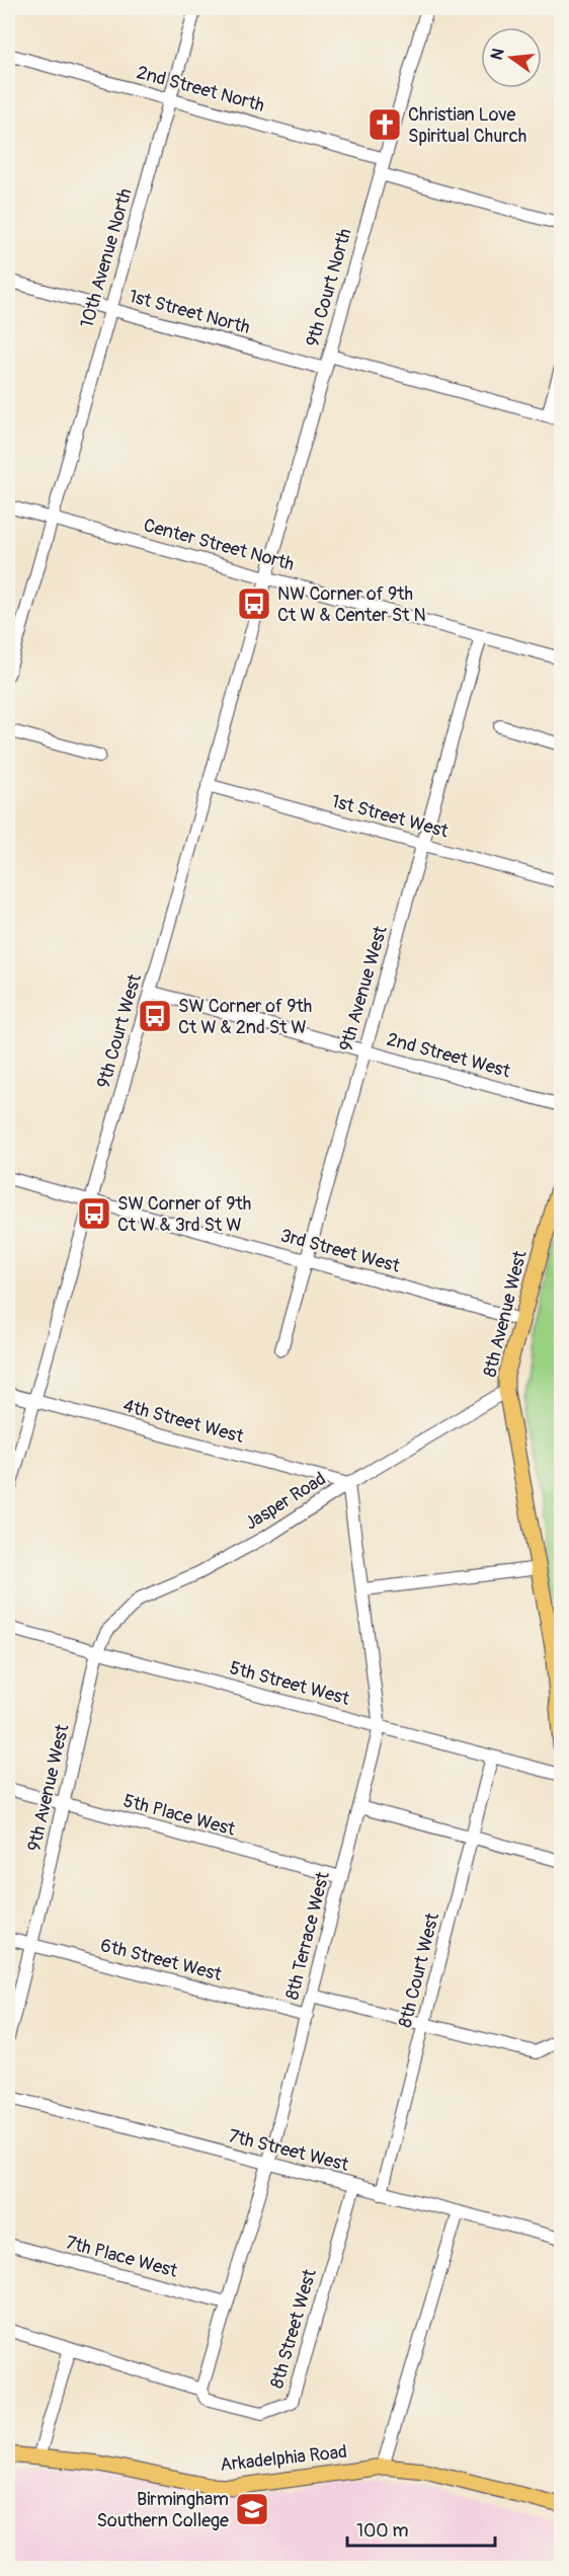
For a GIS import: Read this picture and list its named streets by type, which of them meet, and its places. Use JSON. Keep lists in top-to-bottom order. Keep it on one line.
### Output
{"streets":{"main road":["8th Avenue West","Arkadelphia Road"],"street":["2nd Street North","10th Avenue North","9th Court North","1st Street North","Center Street North","1st Street West","9th Avenue West","9th Court West","2nd Street West","3rd Street West","4th Street West","Jasper Road","5th Street West","5th Place West","8th Terrace West","6th Street West","8th Court West","7th Street West","7th Place West","8th Street West"]},"crossings":[["2nd Street North","10th Avenue North"],["2nd Street North","9th Court North"],["10th Avenue North","1st Street North"],["10th Avenue North","Center Street North"],["9th Court North","1st Street North"],["9th Court North","Center Street North"],["9th Court North","9th Court West"],["Center Street North","9th Avenue West"],["Center Street North","9th Court West"],["1st Street West","9th Avenue West"],["1st Street West","9th Court West"],["9th Avenue West","2nd Street West"],["9th Avenue West","3rd Street West"],["9th Avenue West","Jasper Road"],["9th Avenue West","5th Street West"],["9th Avenue West","5th Place West"],["9th Avenue West","6th Street West"],["9th Court West","2nd Street West"],["9th Court West","3rd Street West"],["9th Court West","4th Street West"],["3rd Street West","8th Avenue West"],["8th Avenue West","Jasper Road"],["4th Street West","Jasper Road"],["4th Street West","8th Terrace West"],["Jasper Road","5th Street West"],["Jasper Road","8th Terrace West"],["5th Street West","8th Terrace West"],["5th Street West","8th Court West"],["5th Place West","8th Terrace West"],["8th Terrace West","6th Street West"],["8th Terrace West","7th Street West"],["8th Terrace West","7th Place West"],["8th Terrace West","8th Street West"],["8th Court West","7th Street West"],["7th Street West","8th Street West"]],"places":{"church":["Christian Love Spiritual Church"],"bus stop":["NW Corner of 9th Ct W & Center St N","SW Corner of 9th Ct W & 2nd St W","SW Corner of 9th Ct W & 3rd St W"],"school or university":["Birmingham Southern College"]},"scale_bar":"100 m","north":"left"}
